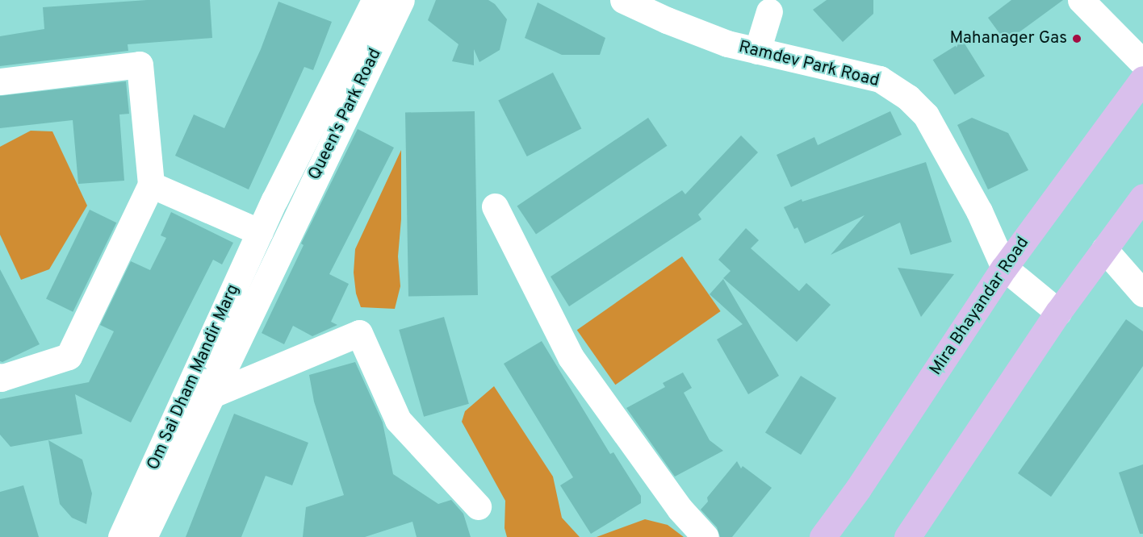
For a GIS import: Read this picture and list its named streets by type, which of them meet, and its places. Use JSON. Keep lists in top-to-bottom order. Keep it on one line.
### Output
{"streets":{"main road":["Mira Bhayandar Road"],"street":["Ramdev Park Road","Queen's Park Road","Om Sai Dham Mandir Marg"]},"crossings":[["Ramdev Park Road","Mira Bhayandar Road"],["Queen's Park Road","Om Sai Dham Mandir Marg"]],"places":["Mahanager Gas"]}
